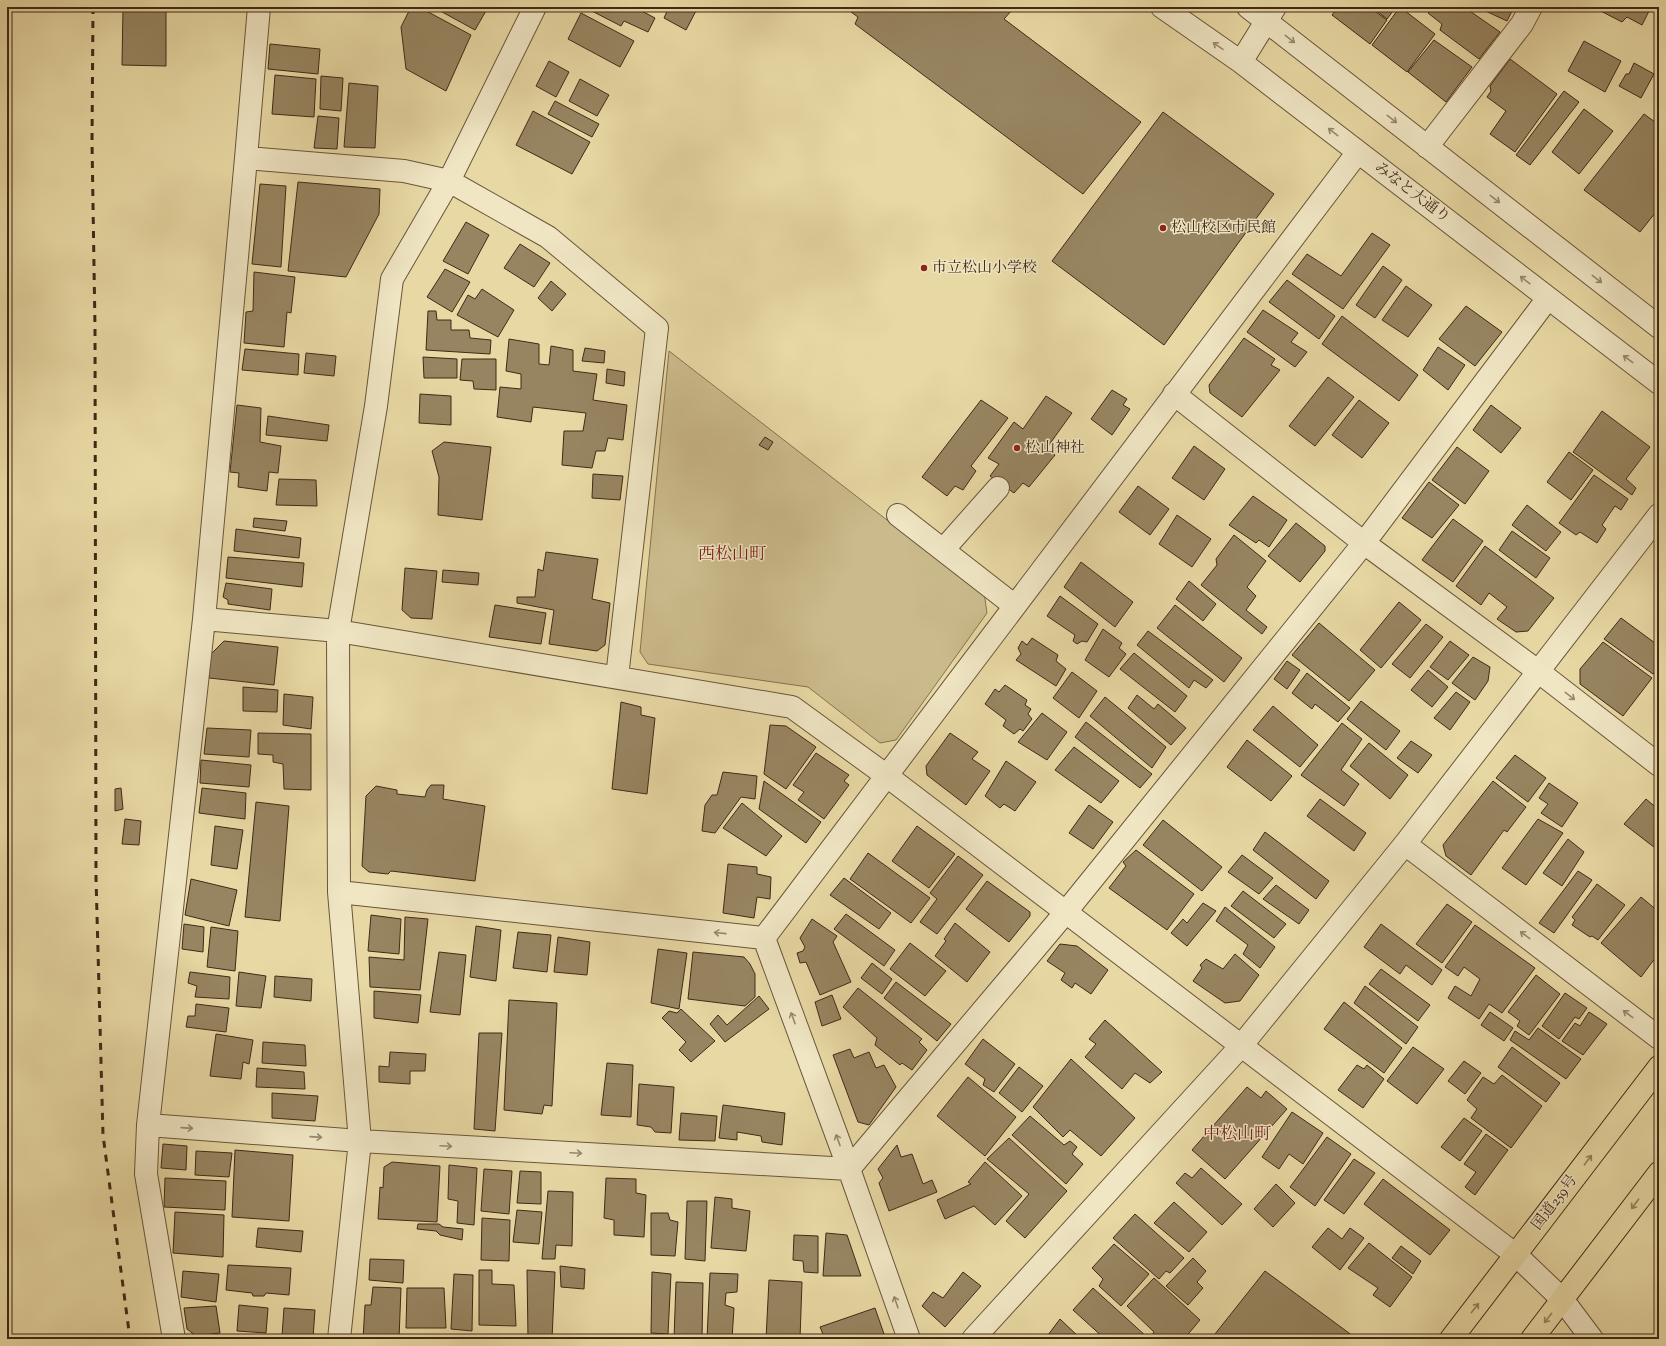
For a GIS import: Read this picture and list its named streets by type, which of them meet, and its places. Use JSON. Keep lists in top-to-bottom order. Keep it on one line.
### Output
{"streets":{"highway":["国道259号"],"street":["みなと大通り"]},"districts":["西松山町","中松山町"],"places":["松山校区市民館","市立松山小学校","松山神社"]}
